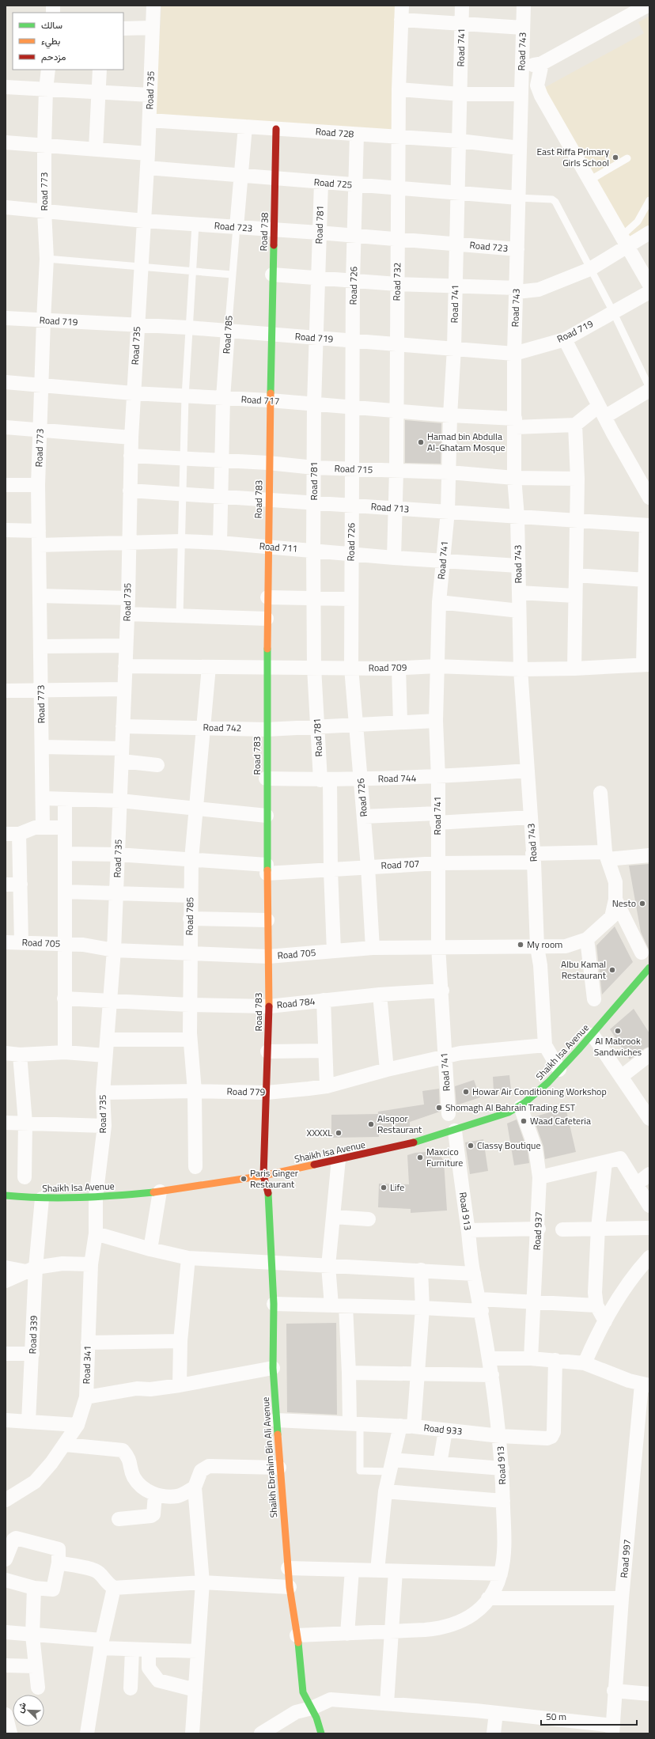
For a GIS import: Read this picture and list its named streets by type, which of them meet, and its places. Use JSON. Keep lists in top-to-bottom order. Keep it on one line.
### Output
{"streets":{"street":["Road 741","Road 743","Road 735","Road 728","Road 725","Road 773","Road 781","Road 723","Road 738","Road 732","Road 726","Road 719","Road 785","Road 717","Road 715","Road 783","Road 713","Road 711","Road 709","Road 742","Road 744","Road 707","Road 705","Road 784","Shaikh Isa Avenue","Road 779","Road 913","Road 937","Road 339","Road 341","Road 933","Shaikh Ebrahim Bin Ali Avenue","Road 997"]},"crossings":[["Road 741","Road 728"],["Road 741","Road 725"],["Road 741","Road 723"],["Road 741","Road 719"],["Road 741","Road 717"],["Road 741","Road 715"],["Road 741","Road 713"],["Road 741","Road 711"],["Road 741","Road 709"],["Road 741","Road 742"],["Road 741","Road 744"],["Road 741","Road 707"],["Road 741","Road 705"],["Road 741","Road 784"],["Road 741","Road 779"],["Road 743","Road 728"],["Road 743","Road 725"],["Road 743","Road 723"],["Road 743","Road 719"],["Road 743","Road 717"],["Road 743","Road 715"],["Road 743","Road 713"],["Road 743","Road 711"],["Road 743","Road 709"],["Road 743","Road 744"],["Road 743","Road 707"],["Road 743","Road 705"],["Road 743","Shaikh Isa Avenue"],["Road 743","Road 779"],["Road 735","Road 728"],["Road 735","Road 725"],["Road 735","Road 723"],["Road 735","Road 719"],["Road 735","Road 717"],["Road 735","Road 715"],["Road 735","Road 713"],["Road 735","Road 711"],["Road 735","Road 709"],["Road 735","Road 742"],["Road 735","Road 707"],["Road 735","Road 705"],["Road 735","Road 784"],["Road 735","Shaikh Isa Avenue"],["Road 735","Road 779"],["Road 735","Road 341"],["Road 728","Road 738"],["Road 728","Road 732"],["Road 728","Road 726"],["Road 728","Road 785"],["Road 725","Road 773"],["Road 725","Road 781"],["Road 725","Road 738"],["Road 725","Road 732"],["Road 725","Road 726"],["Road 725","Road 785"],["Road 773","Road 723"],["Road 773","Road 719"],["Road 773","Road 717"],["Road 773","Road 711"],["Road 781","Road 723"],["Road 781","Road 719"],["Road 781","Road 717"],["Road 781","Road 715"],["Road 781","Road 713"],["Road 781","Road 711"],["Road 781","Road 709"],["Road 781","Road 742"],["Road 781","Road 744"],["Road 781","Road 707"],["Road 781","Road 705"],["Road 723","Road 738"],["Road 723","Road 732"],["Road 723","Road 726"],["Road 723","Road 785"],["Road 738","Road 719"],["Road 738","Road 783"],["Road 732","Road 719"],["Road 732","Road 717"],["Road 732","Road 715"],["Road 732","Road 713"],["Road 732","Road 711"],["Road 726","Road 719"],["Road 726","Road 717"],["Road 726","Road 715"],["Road 726","Road 713"],["Road 726","Road 711"],["Road 726","Road 709"],["Road 726","Road 742"],["Road 726","Road 744"],["Road 726","Road 707"],["Road 726","Road 705"],["Road 719","Road 785"],["Road 719","Road 783"],["Road 785","Road 717"],["Road 785","Road 715"],["Road 785","Road 713"],["Road 785","Road 711"],["Road 785","Road 709"],["Road 785","Road 742"],["Road 785","Road 707"],["Road 785","Road 705"],["Road 785","Road 784"],["Road 785","Road 779"],["Road 717","Road 783"],["Road 715","Road 783"],["Road 783","Road 713"],["Road 783","Road 711"],["Road 783","Road 709"],["Road 783","Road 742"],["Road 783","Road 744"],["Road 783","Road 707"],["Road 783","Road 705"],["Road 783","Road 784"],["Road 783","Shaikh Isa Avenue"],["Road 783","Road 779"],["Road 783","Shaikh Ebrahim Bin Ali Avenue"],["Shaikh Isa Avenue","Road 913"],["Shaikh Isa Avenue","Road 937"],["Shaikh Isa Avenue","Road 339"],["Shaikh Isa Avenue","Road 341"],["Shaikh Isa Avenue","Shaikh Ebrahim Bin Ali Avenue"],["Road 913","Road 933"],["Road 913","Shaikh Ebrahim Bin Ali Avenue"]],"places":["East Riffa Primary Girls School","Hamad bin Abdulla Al-Ghatam Mosque","Nesto","My room","Albu Kamal Restaurant","Al Mabrook Sandwiches","Howar Air Conditioning Workshop","Shomagh Al Bahrain Trading EST","Waad Cafeteria","Alsqoor Restaurant","XXXXL","Classy Boutique","Maxcico Furniture","Paris Ginger Restaurant","Life"],"legend":["سالك","بطيء","مزدحم"],"scale_bar":"50 m","north":"top left"}
